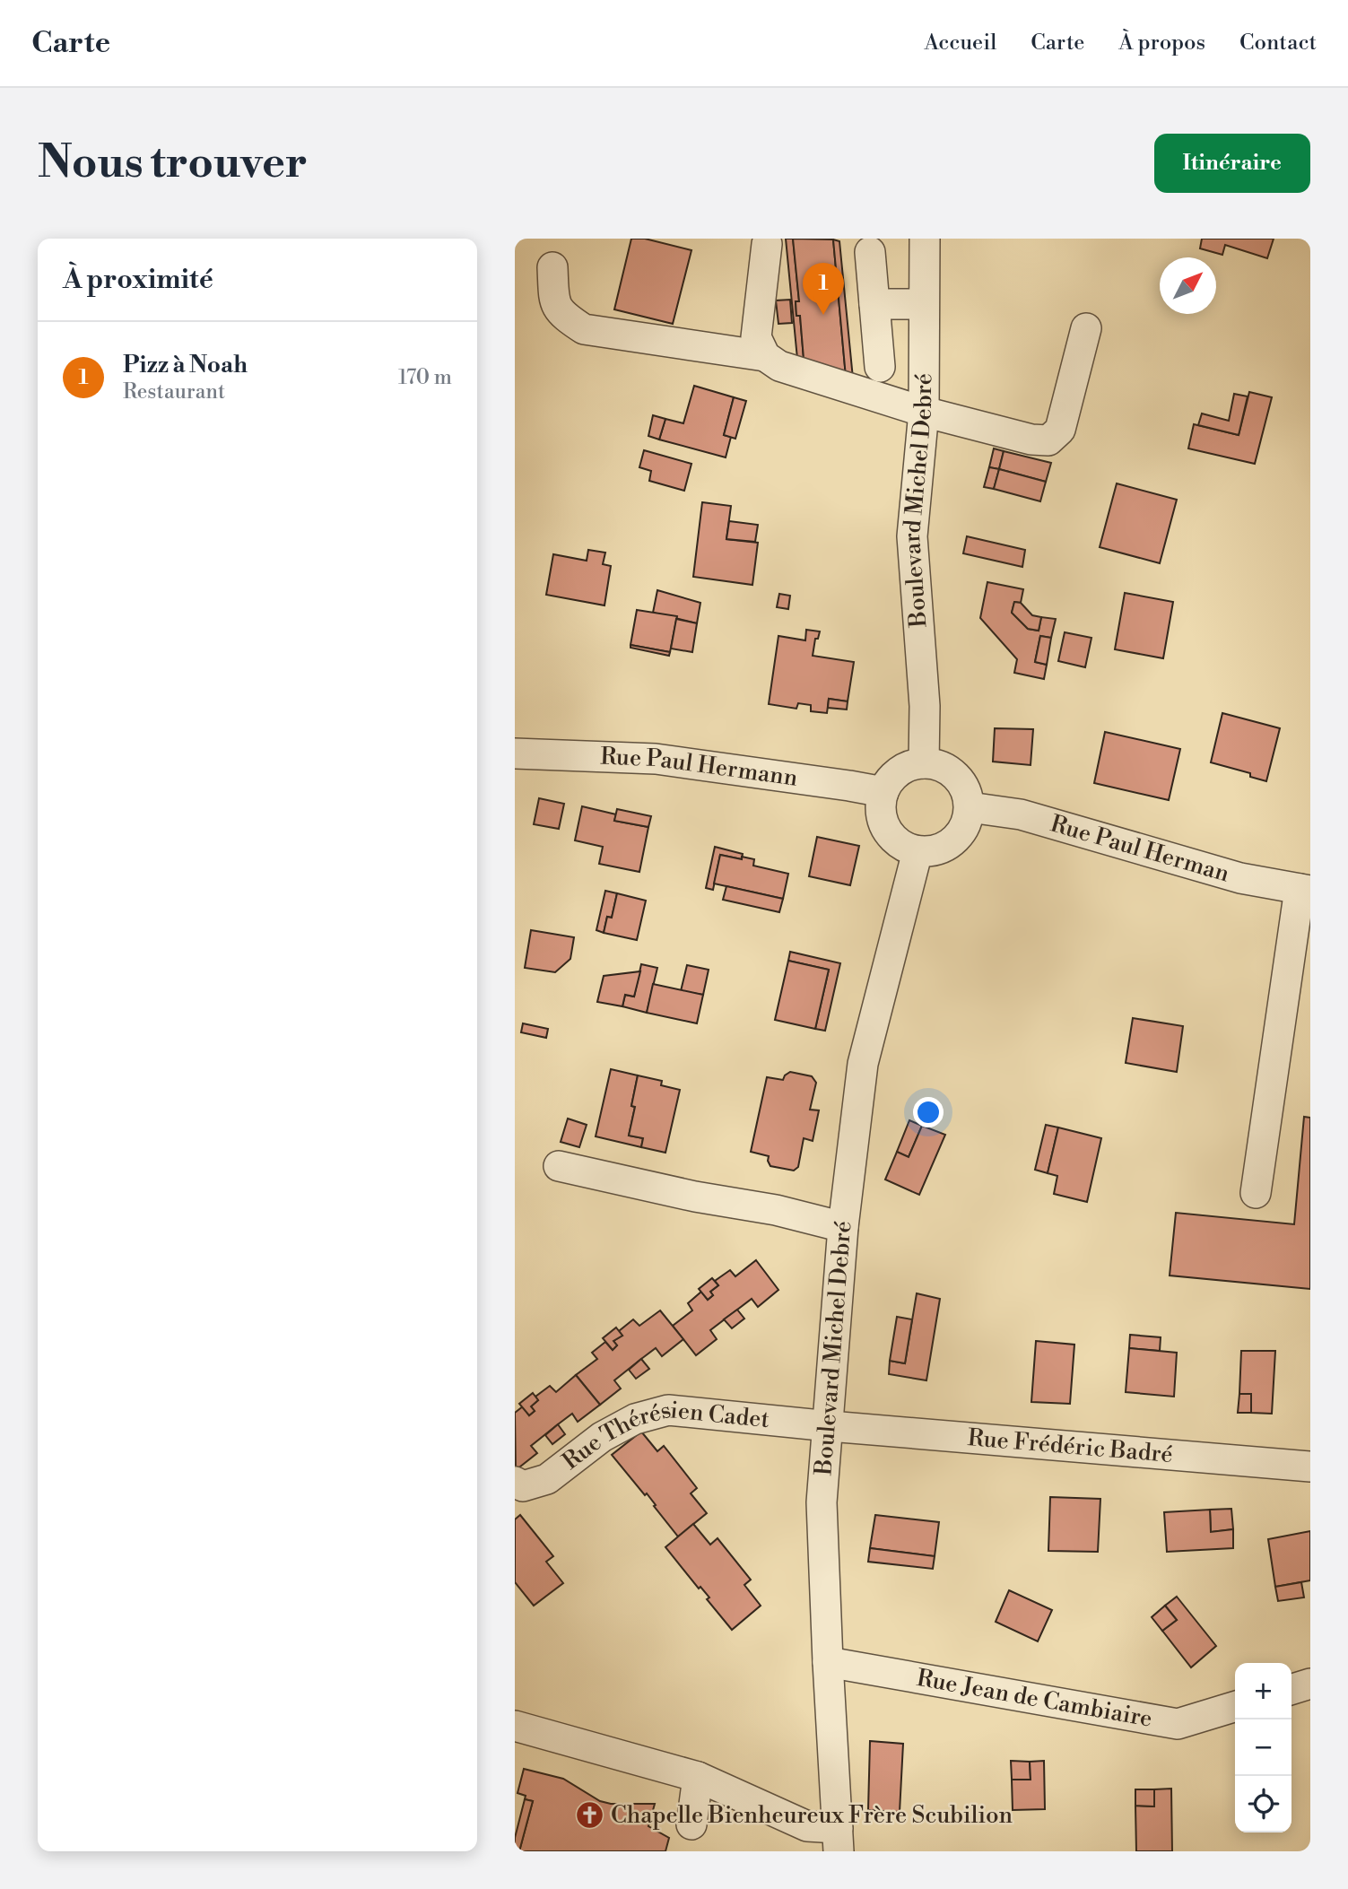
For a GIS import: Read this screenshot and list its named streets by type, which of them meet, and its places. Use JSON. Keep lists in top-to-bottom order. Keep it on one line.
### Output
{"streets":{"street":["Boulevard Michel Debré","Rue Paul Hermann","Rue Paul Herman","Rue Thérésien Cadet","Rue Frédéric Badré","Rue Jean de Cambiaire"]},"crossings":[["Boulevard Michel Debré","Rue Paul Hermann"],["Boulevard Michel Debré","Rue Paul Herman"],["Boulevard Michel Debré","Rue Thérésien Cadet"],["Boulevard Michel Debré","Rue Frédéric Badré"],["Boulevard Michel Debré","Rue Jean de Cambiaire"],["Rue Paul Hermann","Rue Paul Herman"],["Rue Thérésien Cadet","Rue Frédéric Badré"]],"places":{"church":["Chapelle Bienheureux Frère Scubilion"]},"north":"top right","page":{"header":"Carte","nav":["Accueil","Carte","À propos","Contact"],"buttons":"Itinéraire","title":"Nous trouver","heading":"À proximité","pins":"1","list":[{"mark":"1","name":"Pizz à Noah","note":"Restaurant","value":"170 m"}],"map_buttons":["+","−"]}}
